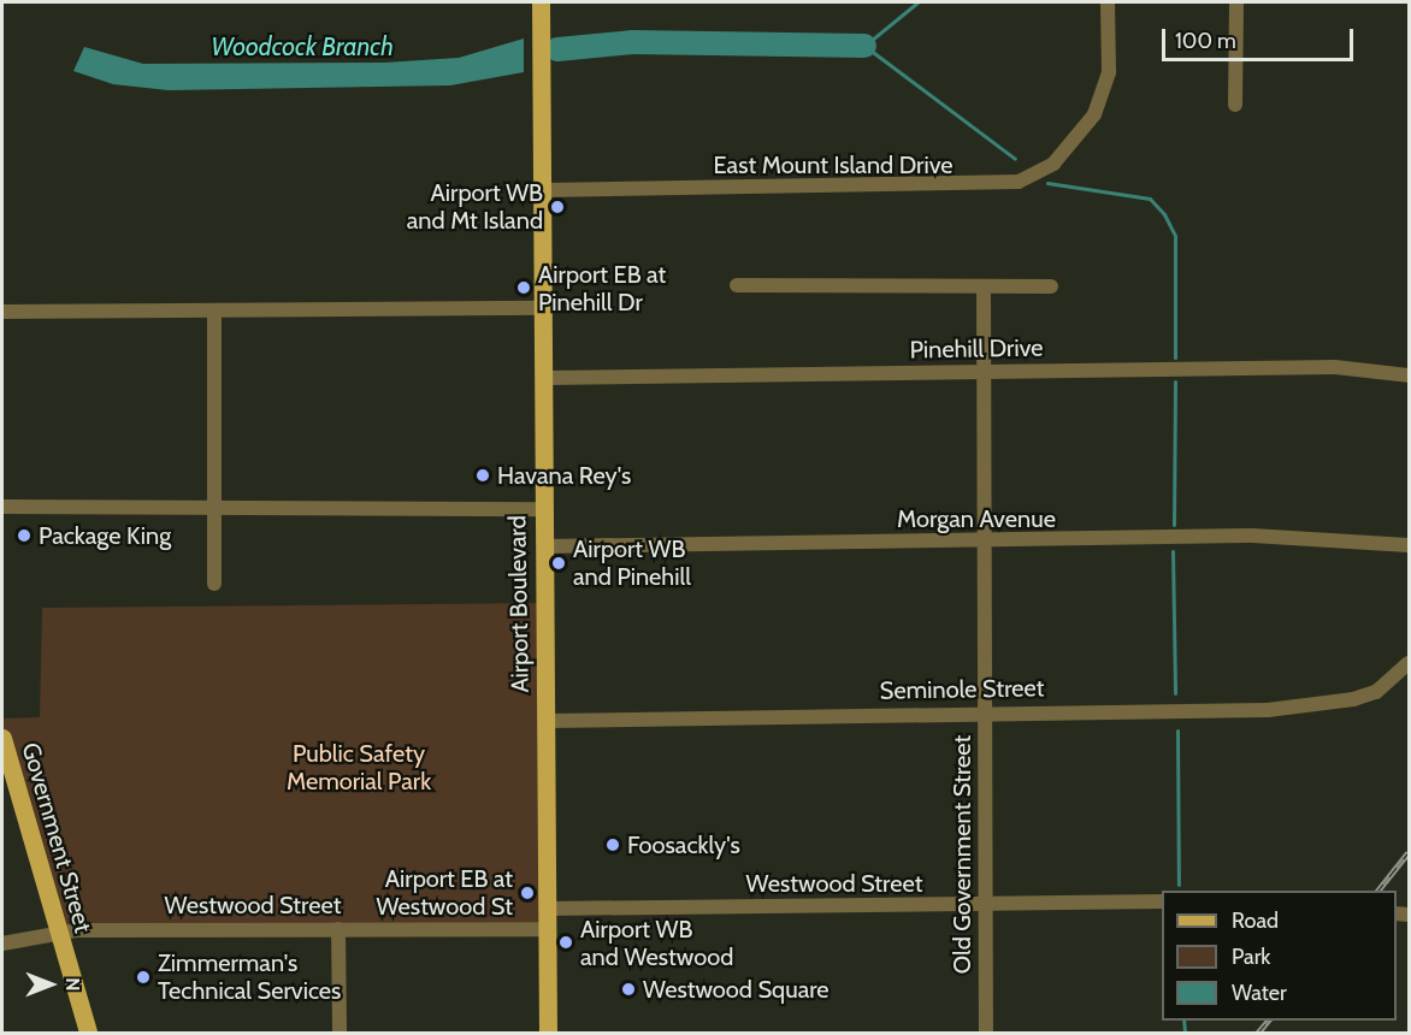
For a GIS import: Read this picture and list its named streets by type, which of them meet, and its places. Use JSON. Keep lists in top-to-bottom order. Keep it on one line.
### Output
{"streets":{"main road":["Airport Boulevard","Government Street"],"street":["East Mount Island Drive","Pinehill Drive","Morgan Avenue","Seminole Street","Old Government Street","Westwood Street"]},"crossings":[["East Mount Island Drive","Airport Boulevard"],["Pinehill Drive","Airport Boulevard"],["Pinehill Drive","Old Government Street"],["Morgan Avenue","Airport Boulevard"],["Morgan Avenue","Old Government Street"],["Airport Boulevard","Seminole Street"],["Airport Boulevard","Westwood Street"],["Seminole Street","Old Government Street"],["Government Street","Westwood Street"],["Old Government Street","Westwood Street"]],"water":["Woodcock Branch"],"parks":["Public Safety Memorial Park"],"places":["Airport WB and Mt Island","Airport EB at Pinehill Dr","Havana Rey's","Package King","Airport WB and Pinehill","Foosackly's","Airport EB at Westwood St","Airport WB and Westwood","Zimmerman's Technical Services","Westwood Square"],"legend":["Road","Park","Water"],"scale_bar":"100 m","north":"right"}
